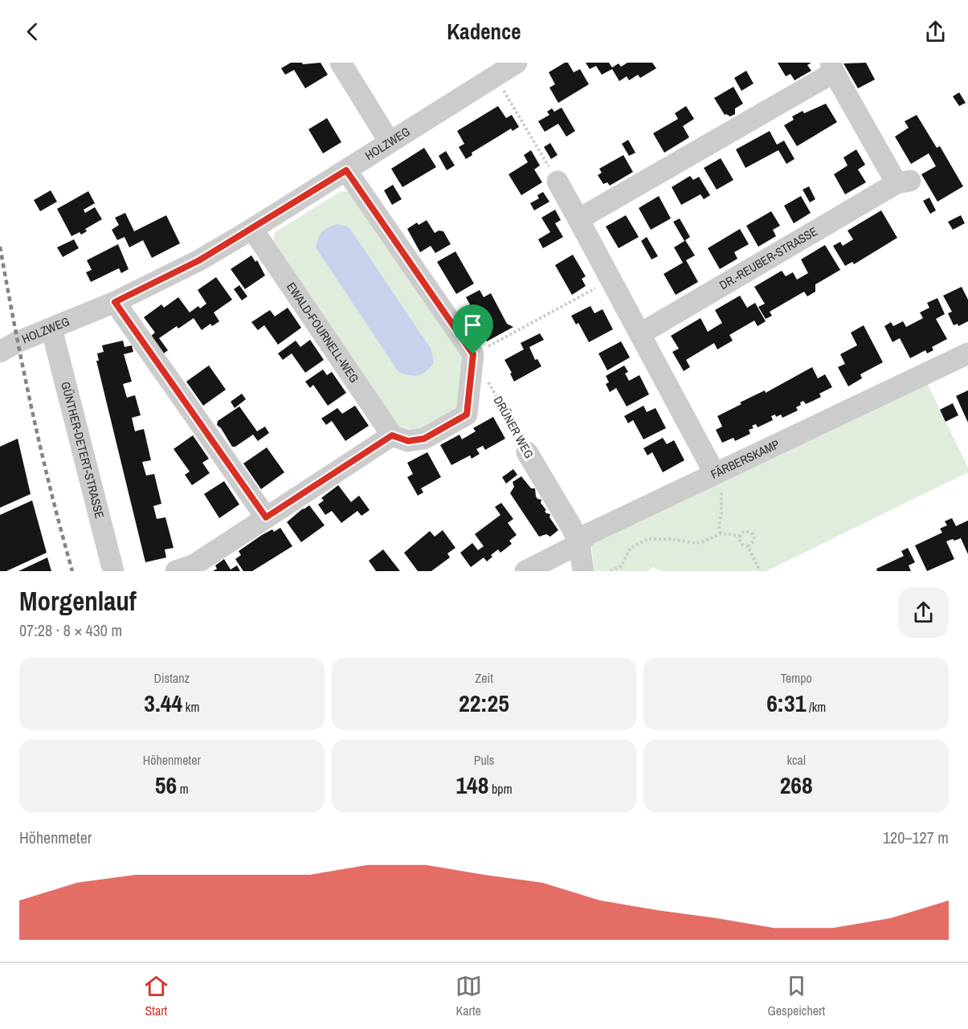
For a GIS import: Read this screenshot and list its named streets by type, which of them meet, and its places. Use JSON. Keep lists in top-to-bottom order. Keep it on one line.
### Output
{"streets":{"street":["HOLZWEG","DR.-REUBER-STRASSE","EWALD-FOURNELL-WEG","DRÜNER WEG","GÜNTHER-DETERT-STRASSE","FÄRBERSKAMP"]},"crossings":[["HOLZWEG","EWALD-FOURNELL-WEG"],["HOLZWEG","GÜNTHER-DETERT-STRASSE"],["DRÜNER WEG","FÄRBERSKAMP"]],"page":{"header":"Kadence","heading":["Morgenlauf","07:28 · 8 × 430 m"],"stats":[["Distanz","3.44 km"],["Zeit","22:25"],["Tempo","6:31 /km"],["Höhenmeter","56 m"],["Puls","148 bpm"],["kcal","268"]],"chart":["Höhenmeter","120–127 m"],"tabs":["Start","Karte","Gespeichert"]}}
